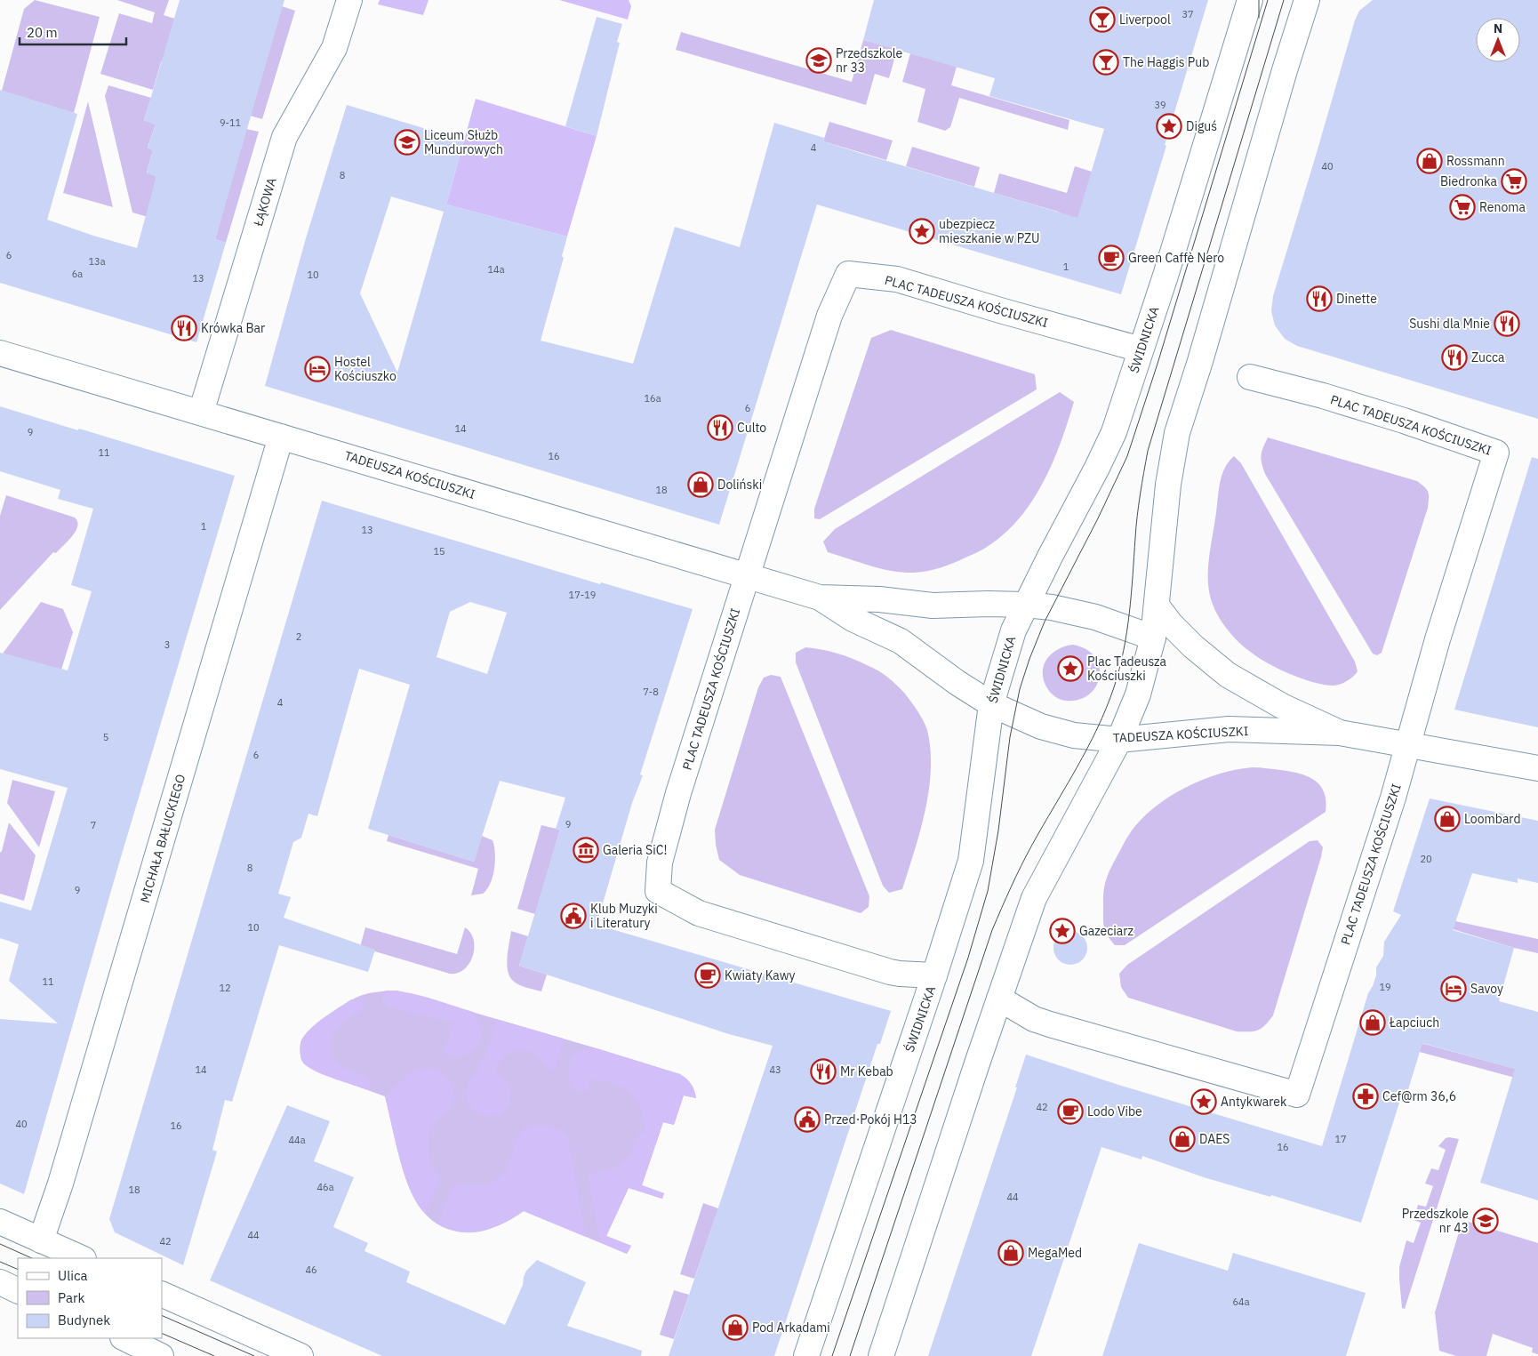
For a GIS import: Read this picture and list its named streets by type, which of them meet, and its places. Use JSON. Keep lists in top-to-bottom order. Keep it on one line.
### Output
{"streets":{"street":["ŁĄKOWA","PLAC TADEUSZA KOŚCIUSZKI","ŚWIDNICKA","TADEUSZA KOŚCIUSZKI","MICHAŁA BAŁUCKIEGO"]},"crossings":[["ŁĄKOWA","TADEUSZA KOŚCIUSZKI"],["PLAC TADEUSZA KOŚCIUSZKI","ŚWIDNICKA"],["PLAC TADEUSZA KOŚCIUSZKI","TADEUSZA KOŚCIUSZKI"],["ŚWIDNICKA","TADEUSZA KOŚCIUSZKI"],["TADEUSZA KOŚCIUSZKI","MICHAŁA BAŁUCKIEGO"]],"places":{"bar":["Liverpool","The Haggis Pub"],"school or university":["Przedszkole nr 33","Liceum Służb Mundurowych","Przedszkole nr 43"],"place":["Diguś","ubezpiecz mieszkanie w PZU","Plac Tadeusza Kościuszki","Gazeciarz","Antykwarek"],"shop":["Rossmann","Doliński","Loombard","Łapciuch","DAES","MegaMed","Pod Arkadami"],"supermarket":["Biedronka","Renoma"],"cafe":["Green Caffè Nero","Kwiaty Kawy","Lodo Vibe"],"restaurant":["Dinette","Sushi dla Mnie","Krówka Bar","Zucca","Culto","Mr Kebab"],"hotel":["Hostel Kościuszko","Savoy"],"museum":["Galeria SiC!"],"public building":["Klub Muzyki i Literatury","Przed·Pokój H13"],"pharmacy":["Cef@rm 36,6"]},"house_numbers":["37","39","9-11","4","40","8","6","13a","1","14a","6a","10","13","16a","6","14","9","11","16","18","1","13","15","17-19","2","3","7-8","4","5","6","9","7","20","8","9","10","11","19","12","14","43","42","40","16","17","44a","16","46a","18","44","44","42","46","64a"],"legend":["Ulica","Park","Budynek"],"scale_bar":"20 m","north":"top"}
